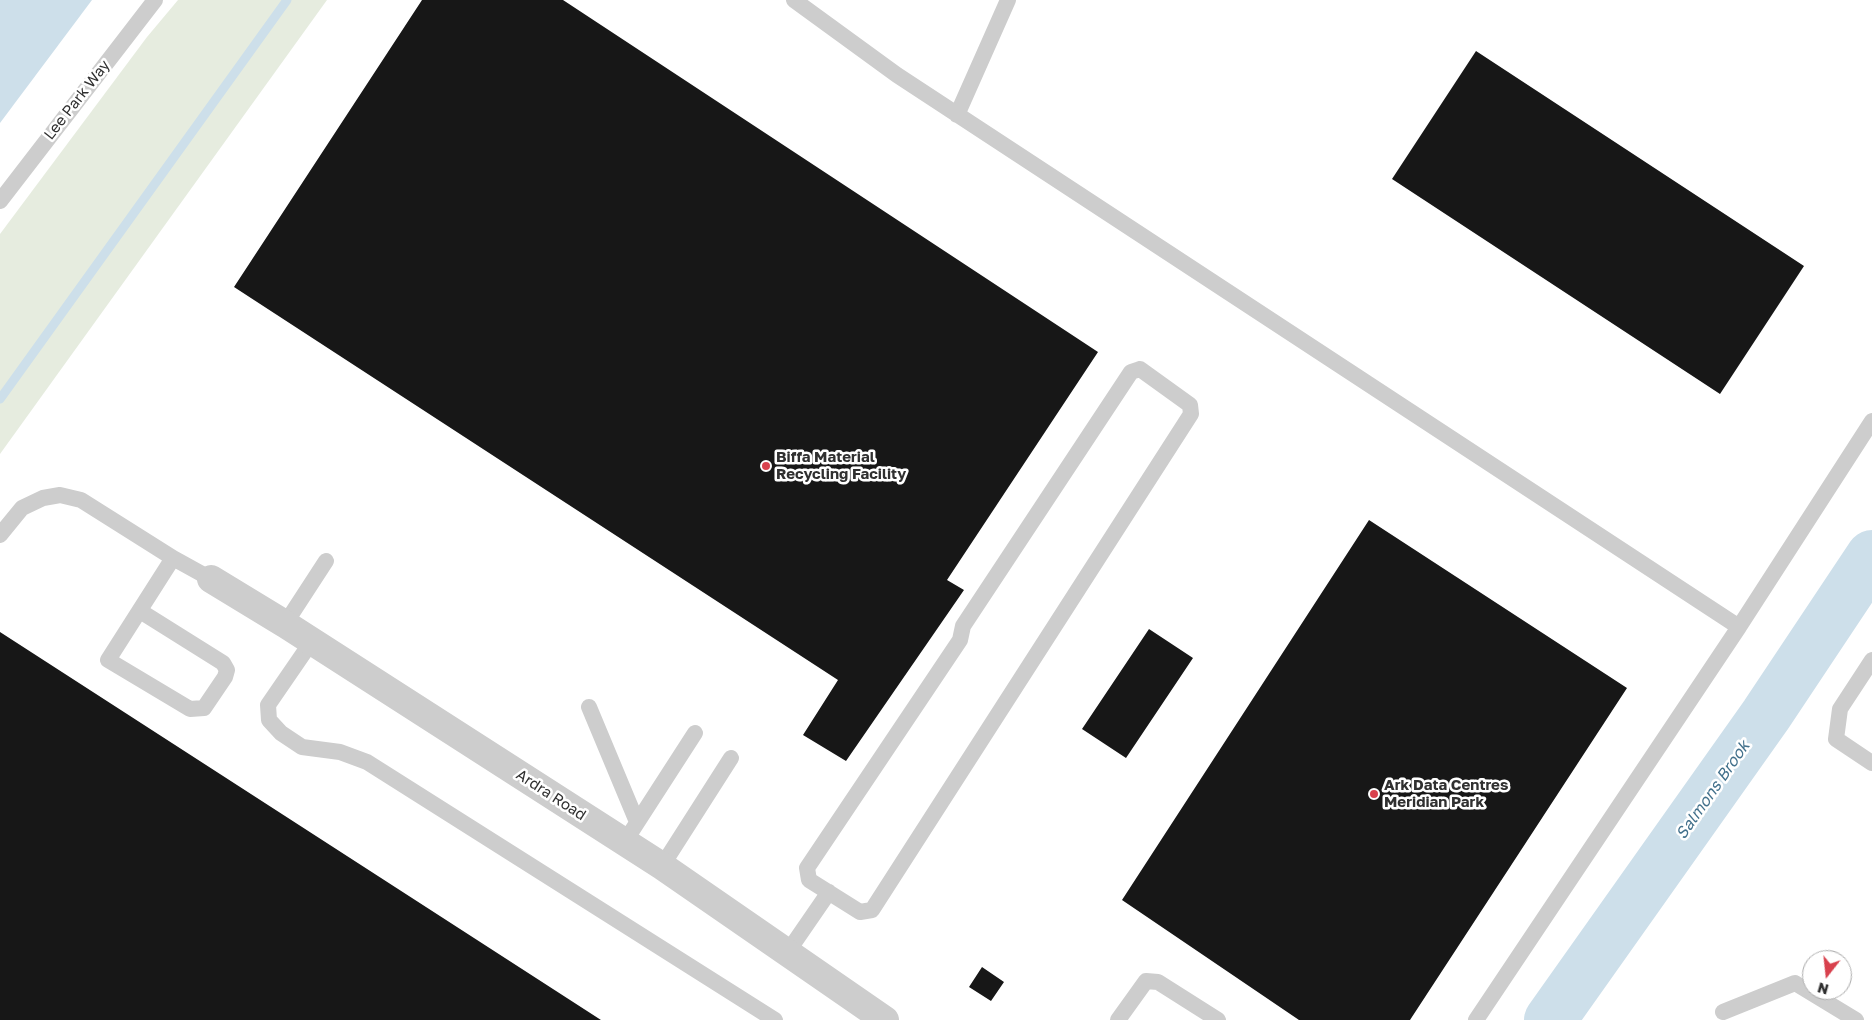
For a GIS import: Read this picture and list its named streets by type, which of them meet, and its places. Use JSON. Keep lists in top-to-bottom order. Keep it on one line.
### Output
{"streets":{"street":["Ardra Road"],"lane":["Lee Park Way"]},"water":["Salmons Brook"],"places":["Biffa Material Recycling Facility","Ark Data Centres Meridian Park"],"north":"bottom"}
